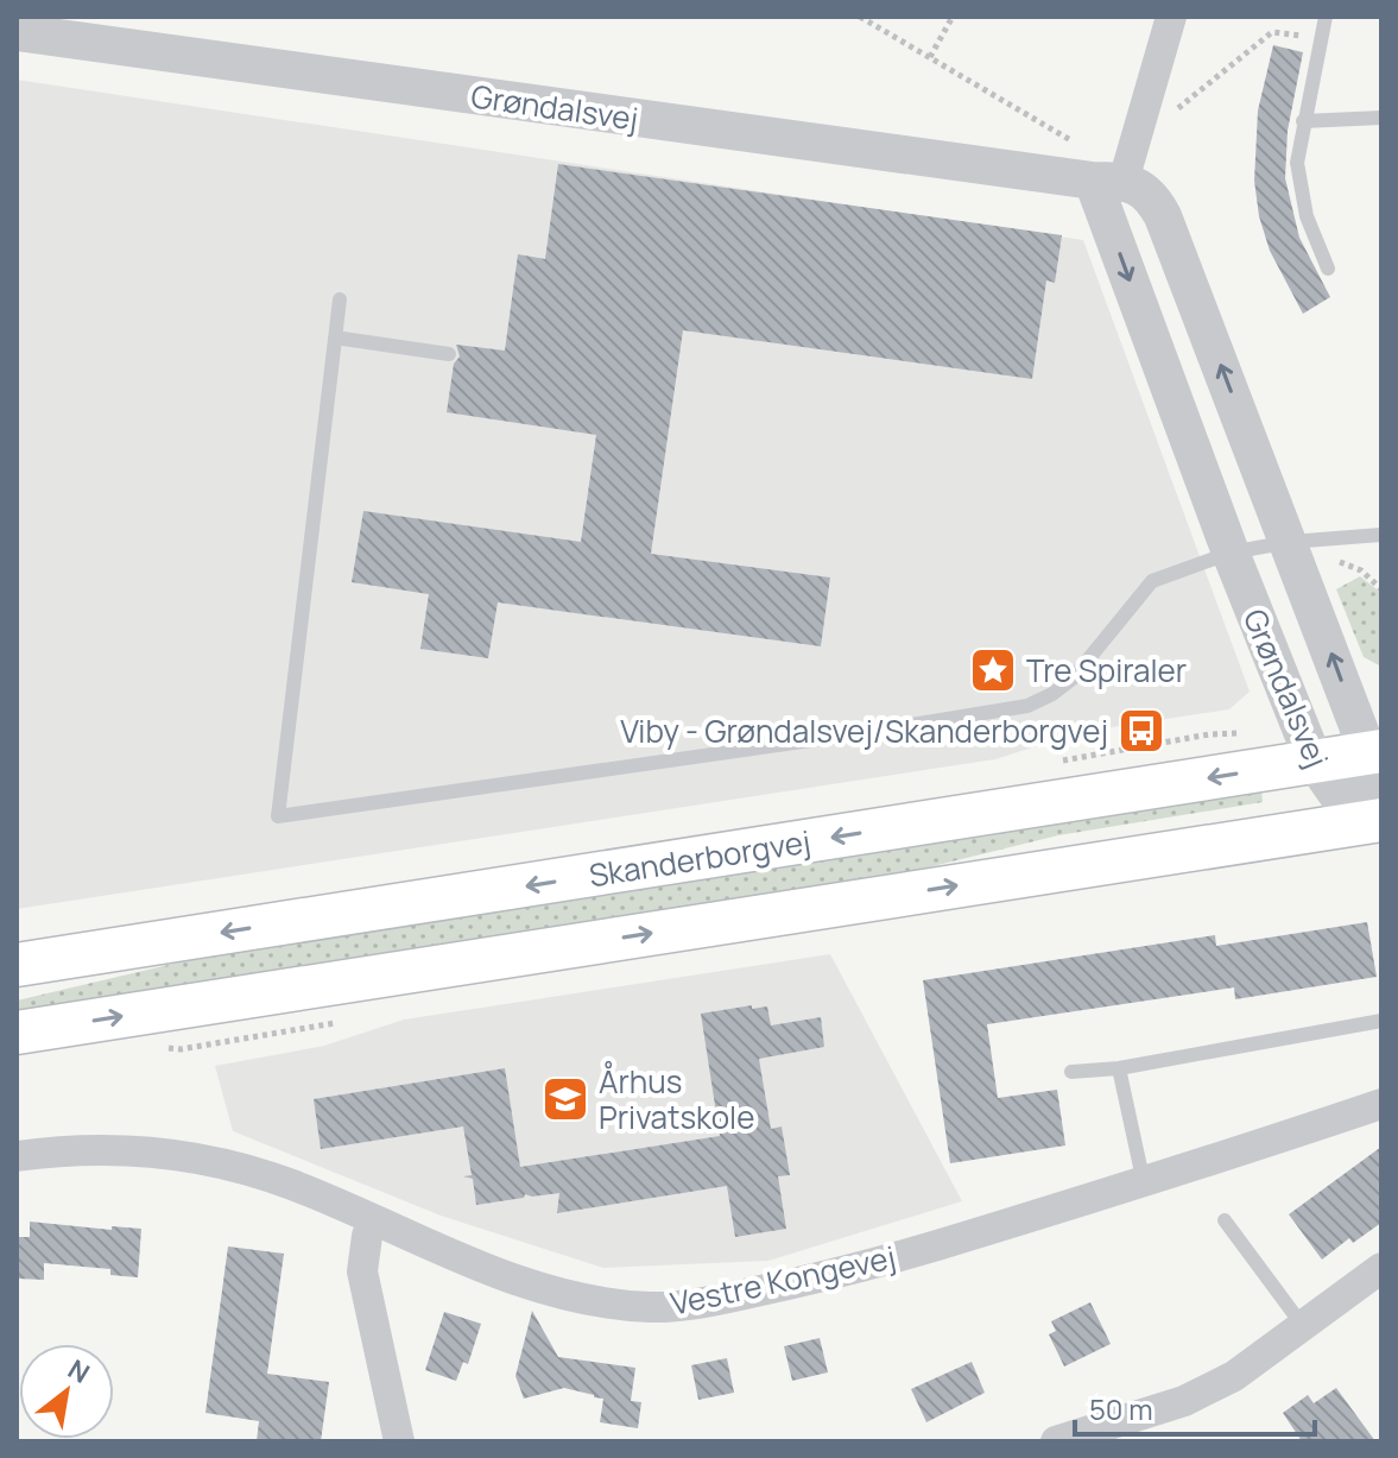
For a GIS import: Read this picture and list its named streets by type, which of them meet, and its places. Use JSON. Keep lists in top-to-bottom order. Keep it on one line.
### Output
{"streets":{"main road":["Skanderborgvej"],"street":["Grøndalsvej","Vestre Kongevej"]},"crossings":[["Grøndalsvej","Skanderborgvej"]],"places":{"place":["Tre Spiraler"],"bus stop":["Viby - Grøndalsvej/Skanderborgvej"],"school or university":["Århus Privatskole"]},"scale_bar":"50 m","north":"top right"}
